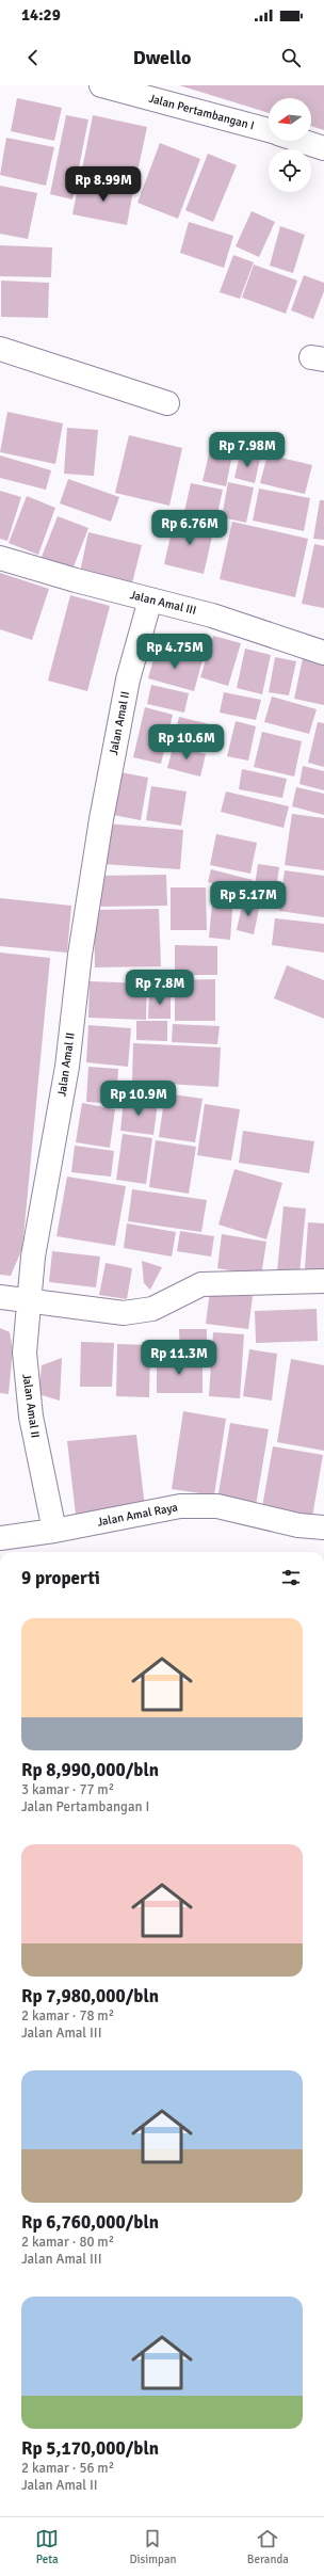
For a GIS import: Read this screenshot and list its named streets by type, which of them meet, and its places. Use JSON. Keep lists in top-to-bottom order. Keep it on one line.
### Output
{"streets":{"street":["Jalan Pertambangan I","Jalan Amal III","Jalan Amal II","Jalan Amal Raya"]},"crossings":[["Jalan Amal III","Jalan Amal II"],["Jalan Amal II","Jalan Amal Raya"]],"north":"left","page":{"status":"14:29","header":"Dwello","price":["Rp 8.99M","Rp 7.98M","Rp 6.76M","Rp 4.75M","Rp 10.6M","Rp 5.17M","Rp 7.8M","Rp 10.9M","Rp 11.3M"],"heading":"9 properti","list":[{"name":"Rp 8,990,000/bln","note":"3 kamar · 77 m² · Jalan Pertambangan I"},{"name":"Rp 7,980,000/bln","note":"2 kamar · 78 m² · Jalan Amal III"},{"name":"Rp 6,760,000/bln","note":"2 kamar · 80 m² · Jalan Amal III"},{"name":"Rp 5,170,000/bln","note":"2 kamar · 56 m² · Jalan Amal II"}],"tabs":["Peta","Disimpan","Beranda"]}}
